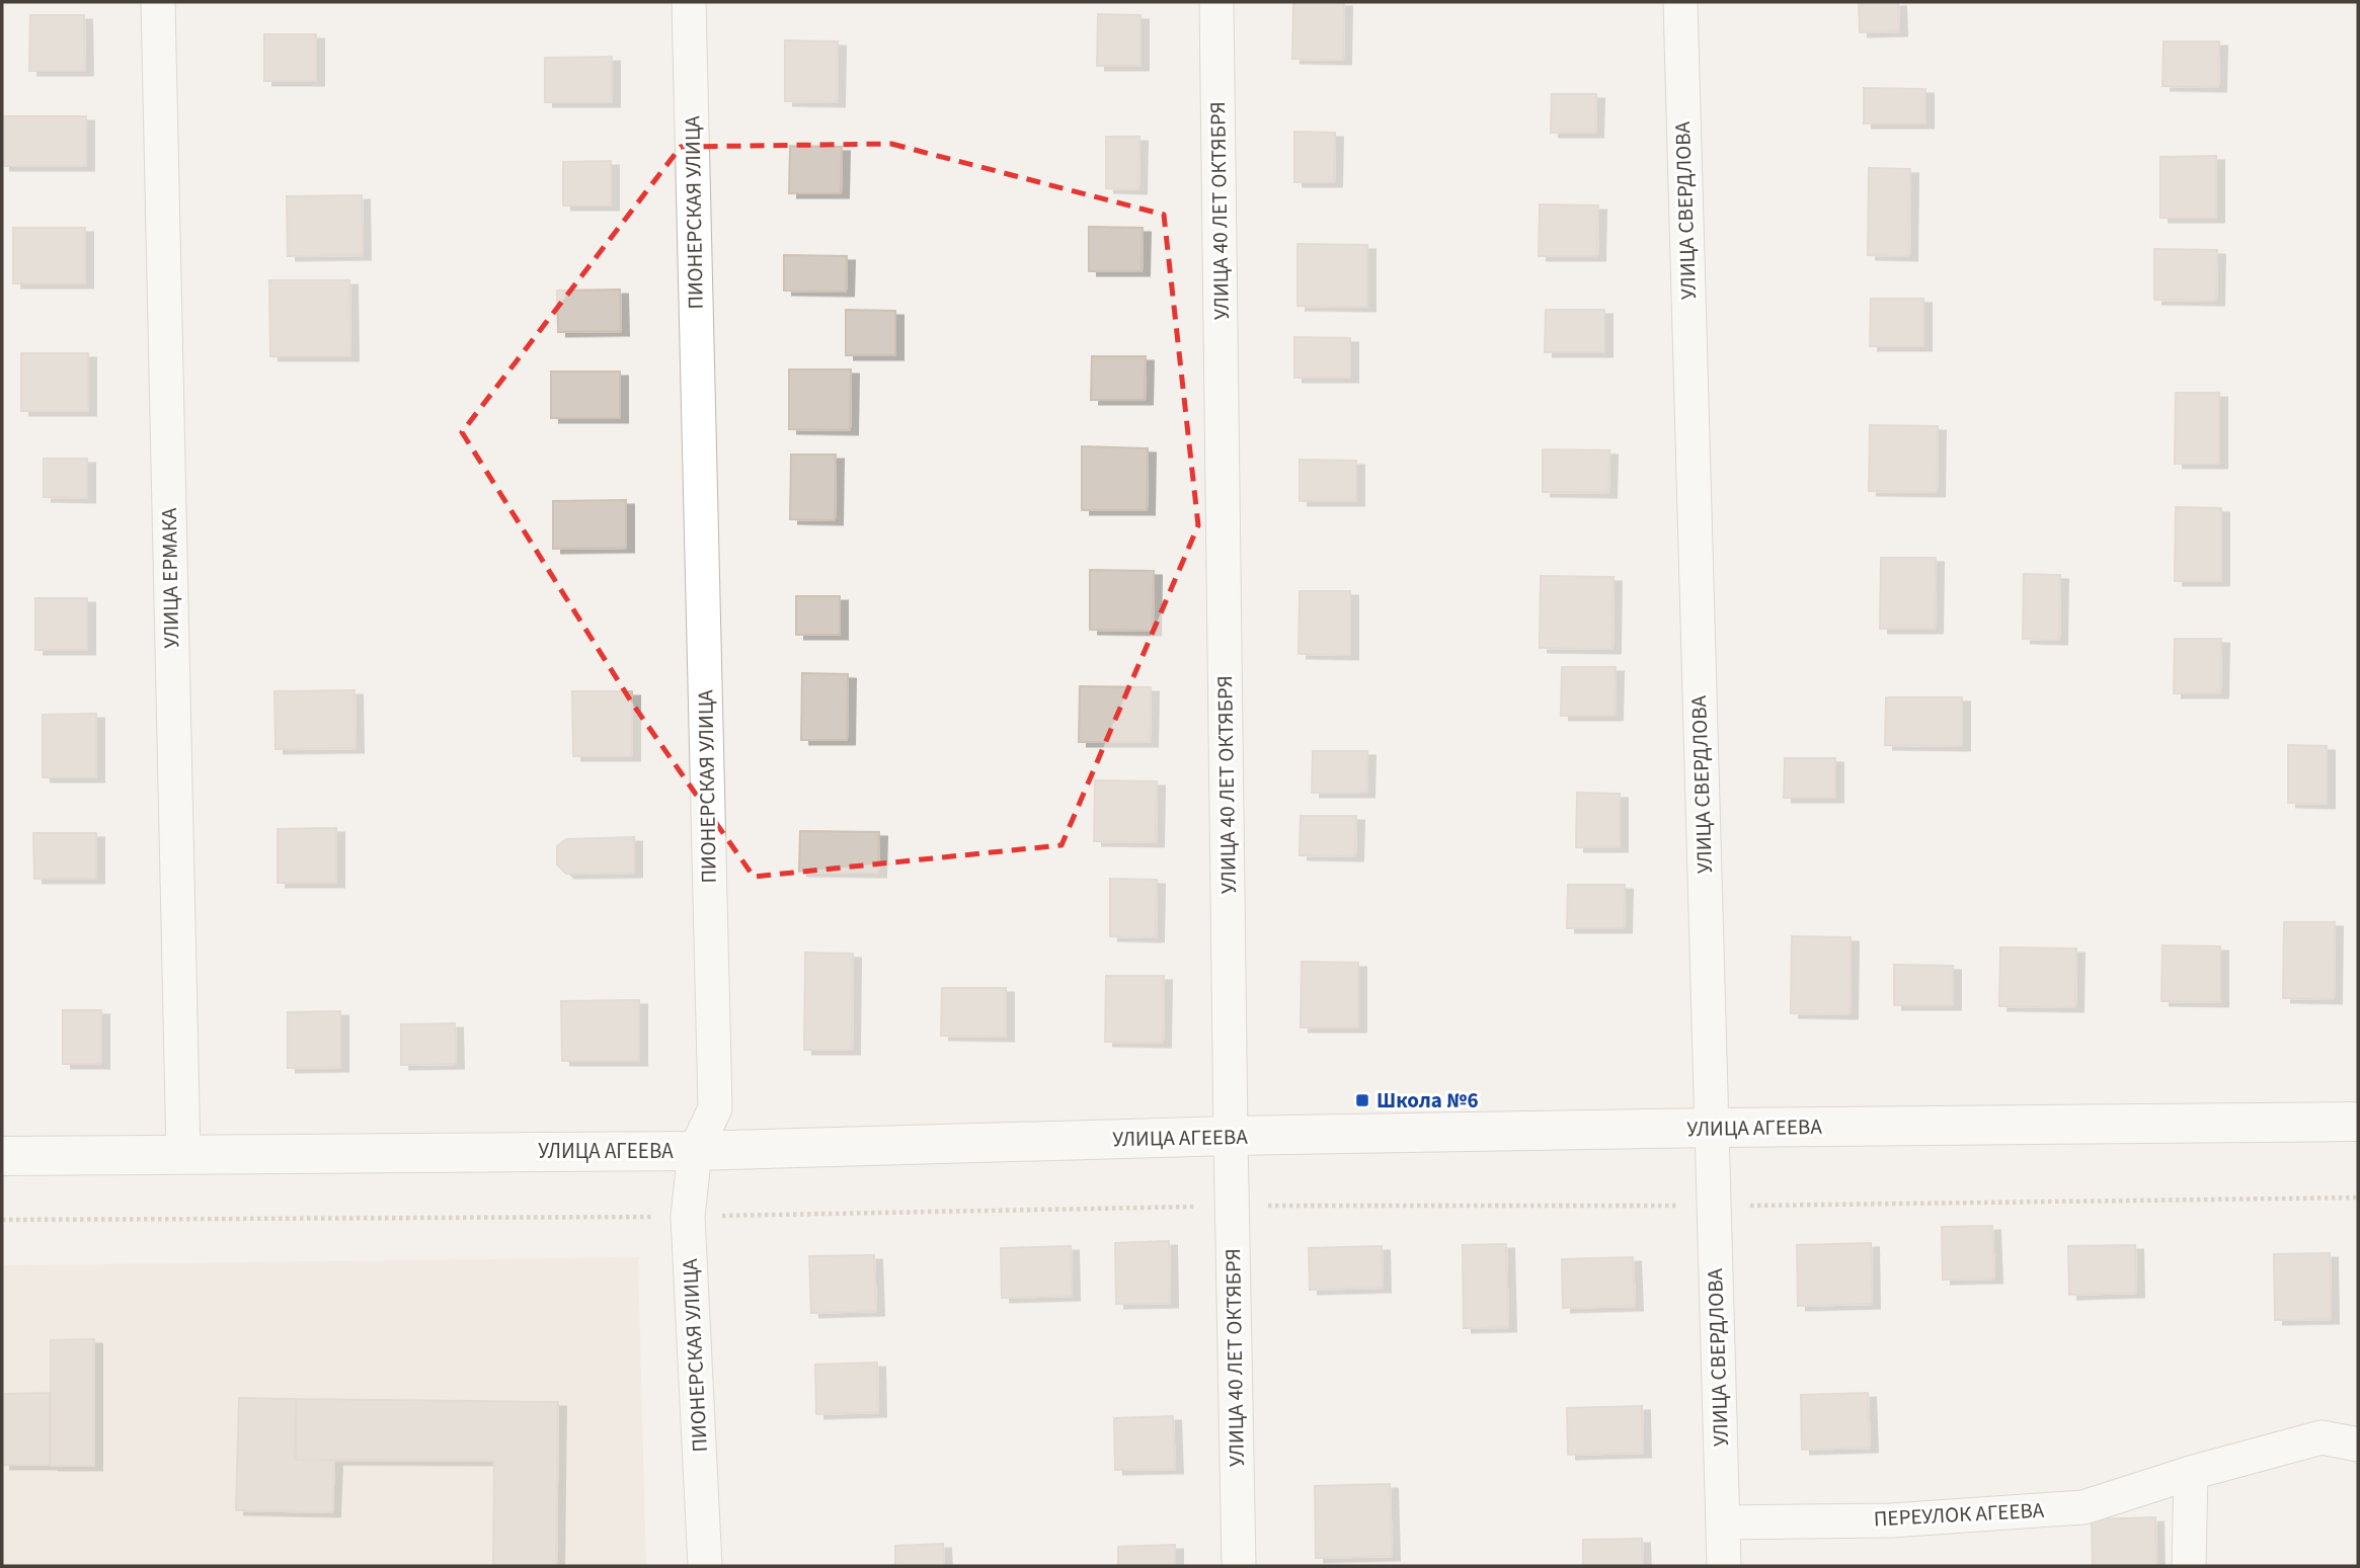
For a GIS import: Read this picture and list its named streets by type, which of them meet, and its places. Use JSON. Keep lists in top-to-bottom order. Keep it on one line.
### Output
{"streets":{"street":["УЛИЦА 40 ЛЕТ ОКТЯБРЯ","УЛИЦА СВЕРДЛОВА","ПИОНЕРСКАЯ УЛИЦА","УЛИЦА ЕРМАКА","УЛИЦА АГЕЕВА","ПЕРЕУЛОК АГЕЕВА"]},"crossings":[["УЛИЦА 40 ЛЕТ ОКТЯБРЯ","УЛИЦА АГЕЕВА"],["УЛИЦА СВЕРДЛОВА","УЛИЦА АГЕЕВА"],["УЛИЦА СВЕРДЛОВА","ПЕРЕУЛОК АГЕЕВА"],["ПИОНЕРСКАЯ УЛИЦА","УЛИЦА АГЕЕВА"],["УЛИЦА ЕРМАКА","УЛИЦА АГЕЕВА"]],"places":{"transit":["Школа №6"]}}
